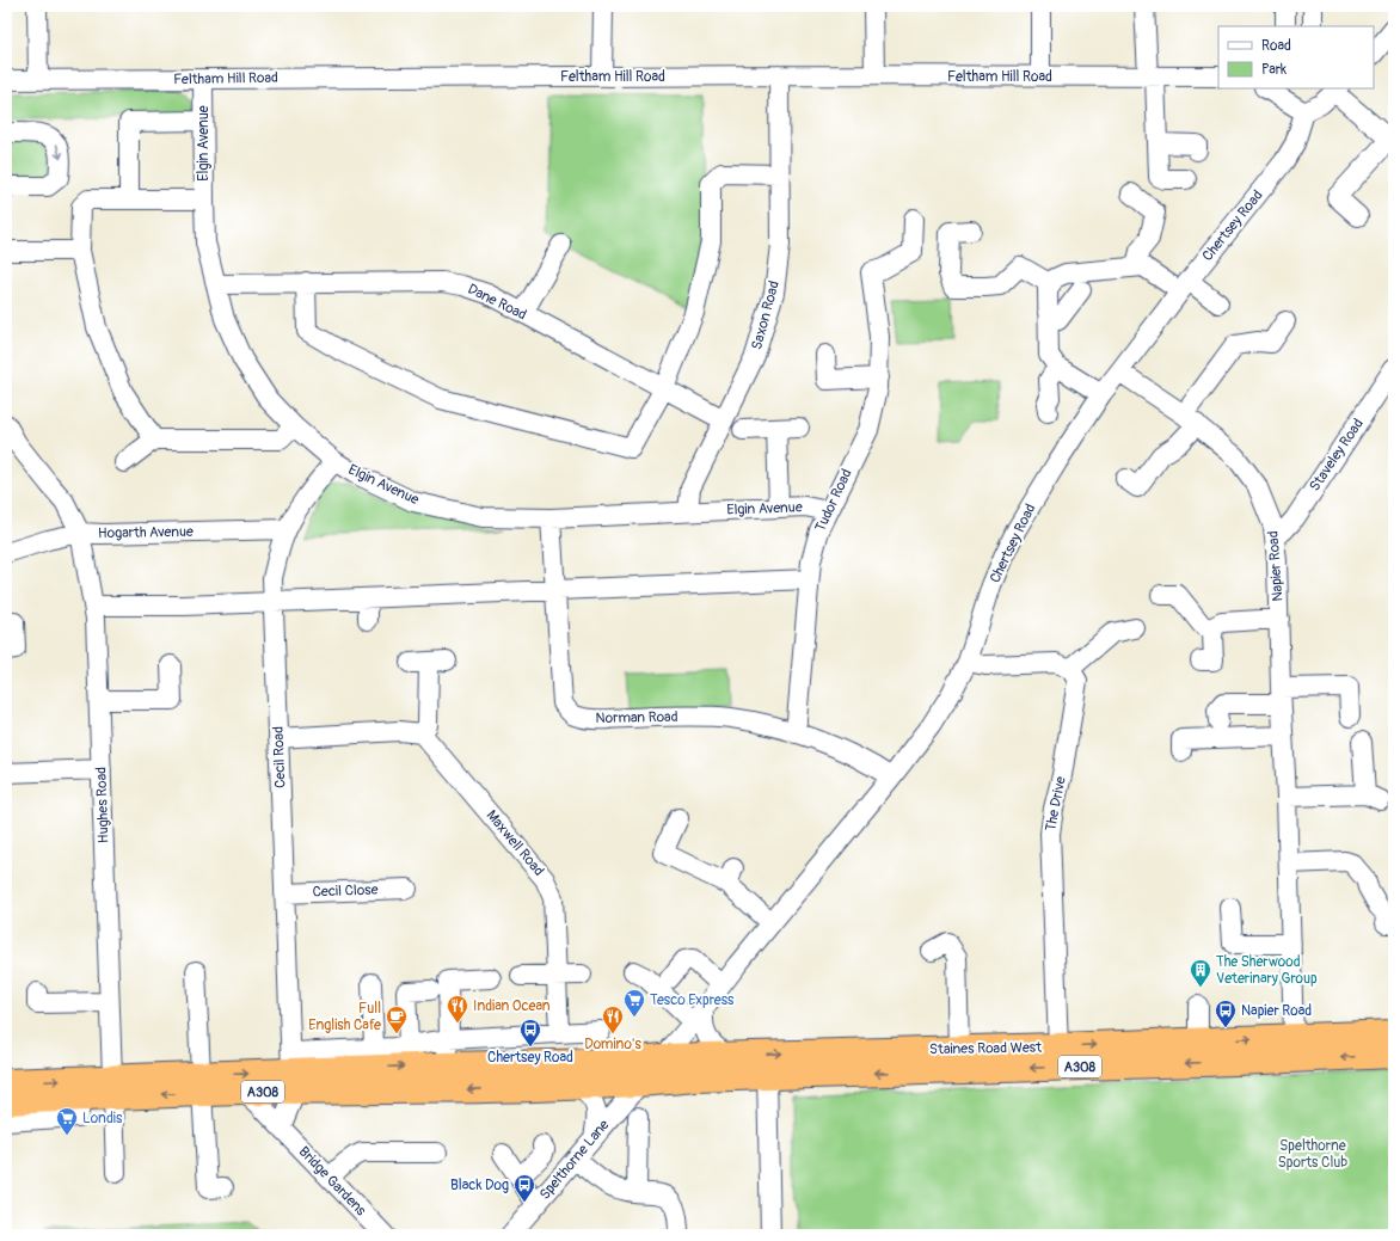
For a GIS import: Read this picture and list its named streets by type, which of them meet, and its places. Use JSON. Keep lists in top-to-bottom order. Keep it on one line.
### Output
{"streets":{"highway":["Staines Road West","A308"],"street":["Feltham Hill Road","Elgin Avenue","Chertsey Road","Dane Road","Saxon Road","Staveley Road","Tudor Road","Hogarth Avenue","Napier Road","Norman Road","Cecil Road","The Drive","Hughes Road","Maxwell Road","Cecil Close","Spelthorne Lane","Bridge Gardens"]},"crossings":[["Feltham Hill Road","Elgin Avenue"],["Feltham Hill Road","Saxon Road"],["Elgin Avenue","Dane Road"],["Elgin Avenue","Saxon Road"],["Elgin Avenue","Tudor Road"],["Elgin Avenue","Norman Road"],["Elgin Avenue","Cecil Road"],["Chertsey Road","Napier Road"],["Chertsey Road","Norman Road"],["Chertsey Road","Staines Road West"],["Chertsey Road","A308"],["Chertsey Road","Spelthorne Lane"],["Dane Road","Saxon Road"],["Staveley Road","Napier Road"],["Tudor Road","Norman Road"],["Hogarth Avenue","Cecil Road"],["Hogarth Avenue","Hughes Road"],["Napier Road","Staines Road West"],["Cecil Road","Cecil Close"],["Cecil Road","A308"],["The Drive","Staines Road West"],["Hughes Road","A308"],["Staines Road West","A308"],["A308","Spelthorne Lane"],["A308","Bridge Gardens"]],"parks":["Spelthorne Sports Club"],"places":{"building":["The Sherwood Veterinary Group"],"supermarket":["Tesco Express","Londis"],"restaurant":["Indian Ocean","Domino's"],"bus stop":["Napier Road","Chertsey Road","Black Dog"],"cafe":["Full English Cafe"]},"legend":["Road","Park"]}
